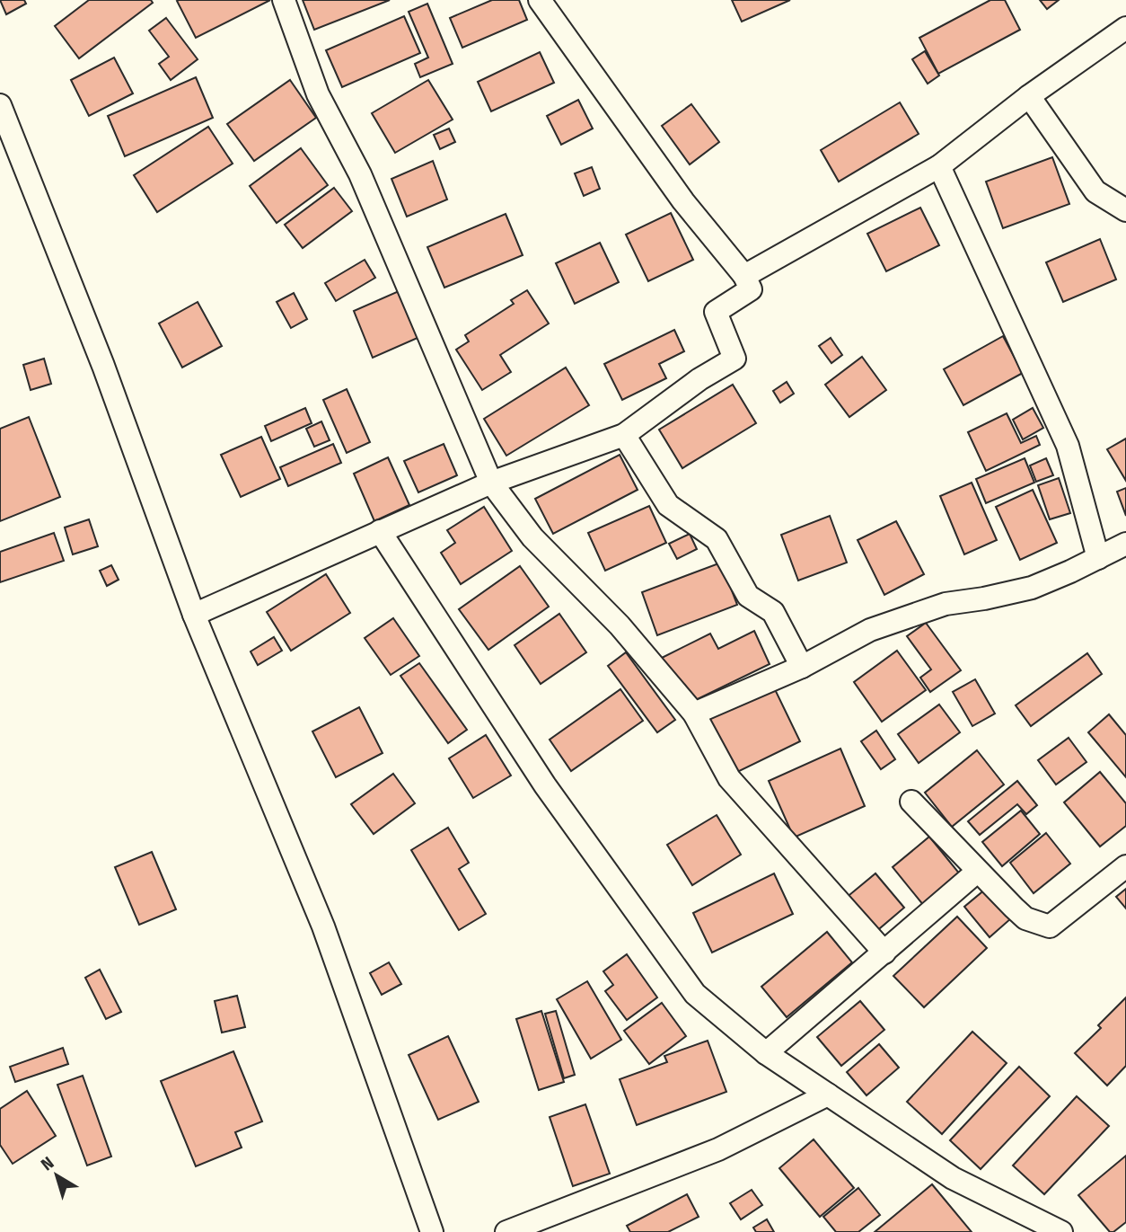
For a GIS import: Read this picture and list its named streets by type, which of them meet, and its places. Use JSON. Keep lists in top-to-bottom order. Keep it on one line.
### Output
{"north":"top left"}
